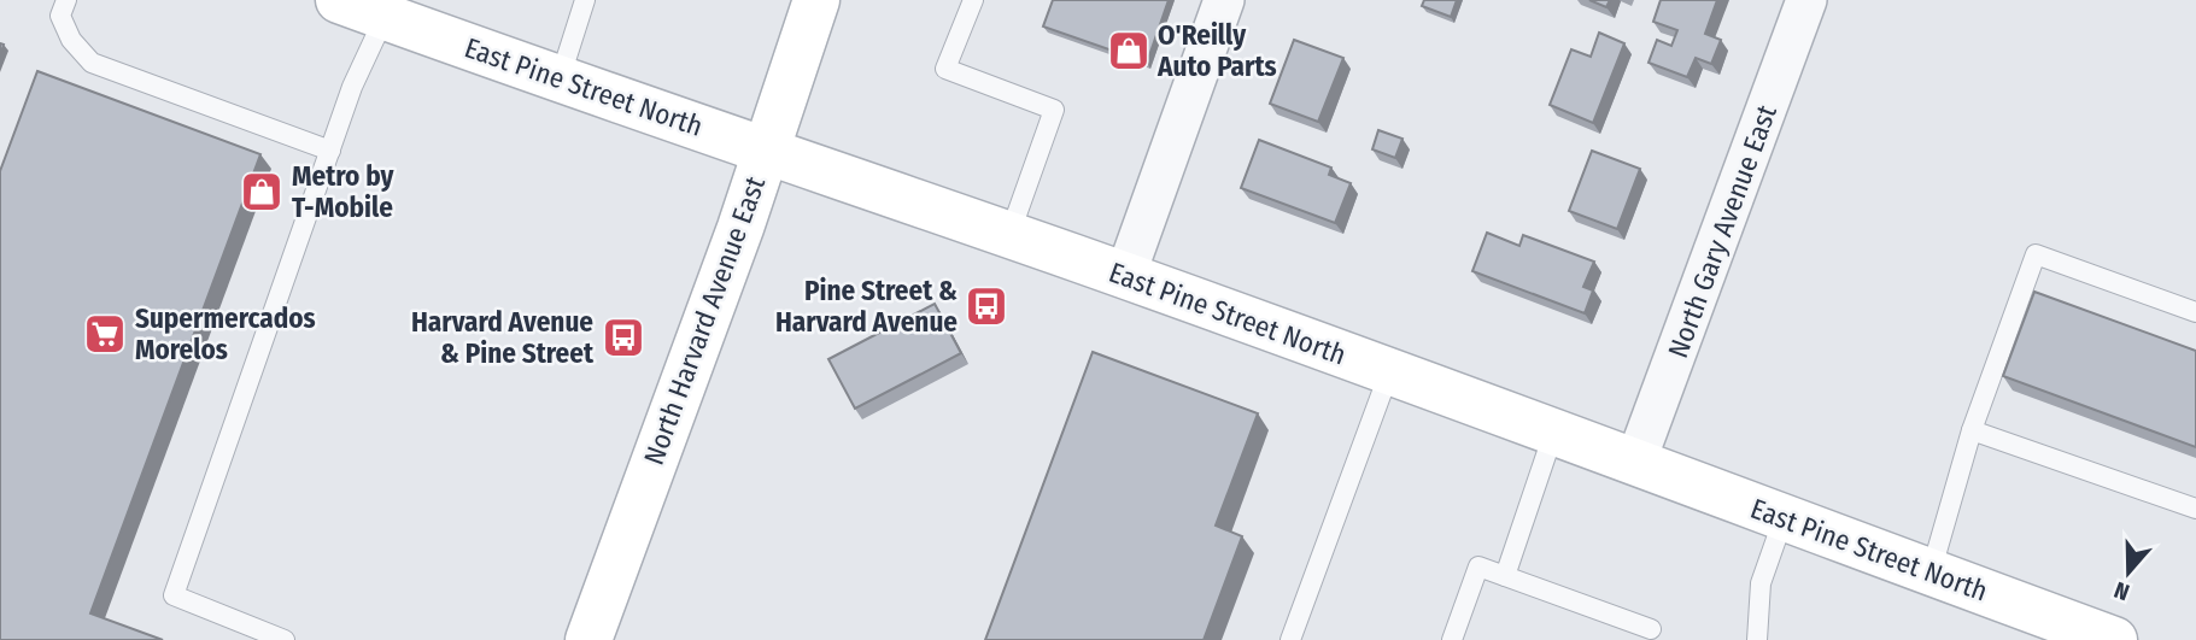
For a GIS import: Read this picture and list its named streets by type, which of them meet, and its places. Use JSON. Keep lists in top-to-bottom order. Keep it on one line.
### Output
{"streets":{"main road":["East Pine Street North","North Harvard Avenue East"],"street":["North Gary Avenue East"]},"crossings":[["East Pine Street North","North Gary Avenue East"],["East Pine Street North","North Harvard Avenue East"]],"places":{"shop":["O'Reilly Auto Parts","Metro by T-Mobile"],"bus stop":["Pine Street & Harvard Avenue","Harvard Avenue & Pine Street"],"supermarket":["Supermercados Morelos"]},"north":"bottom"}
